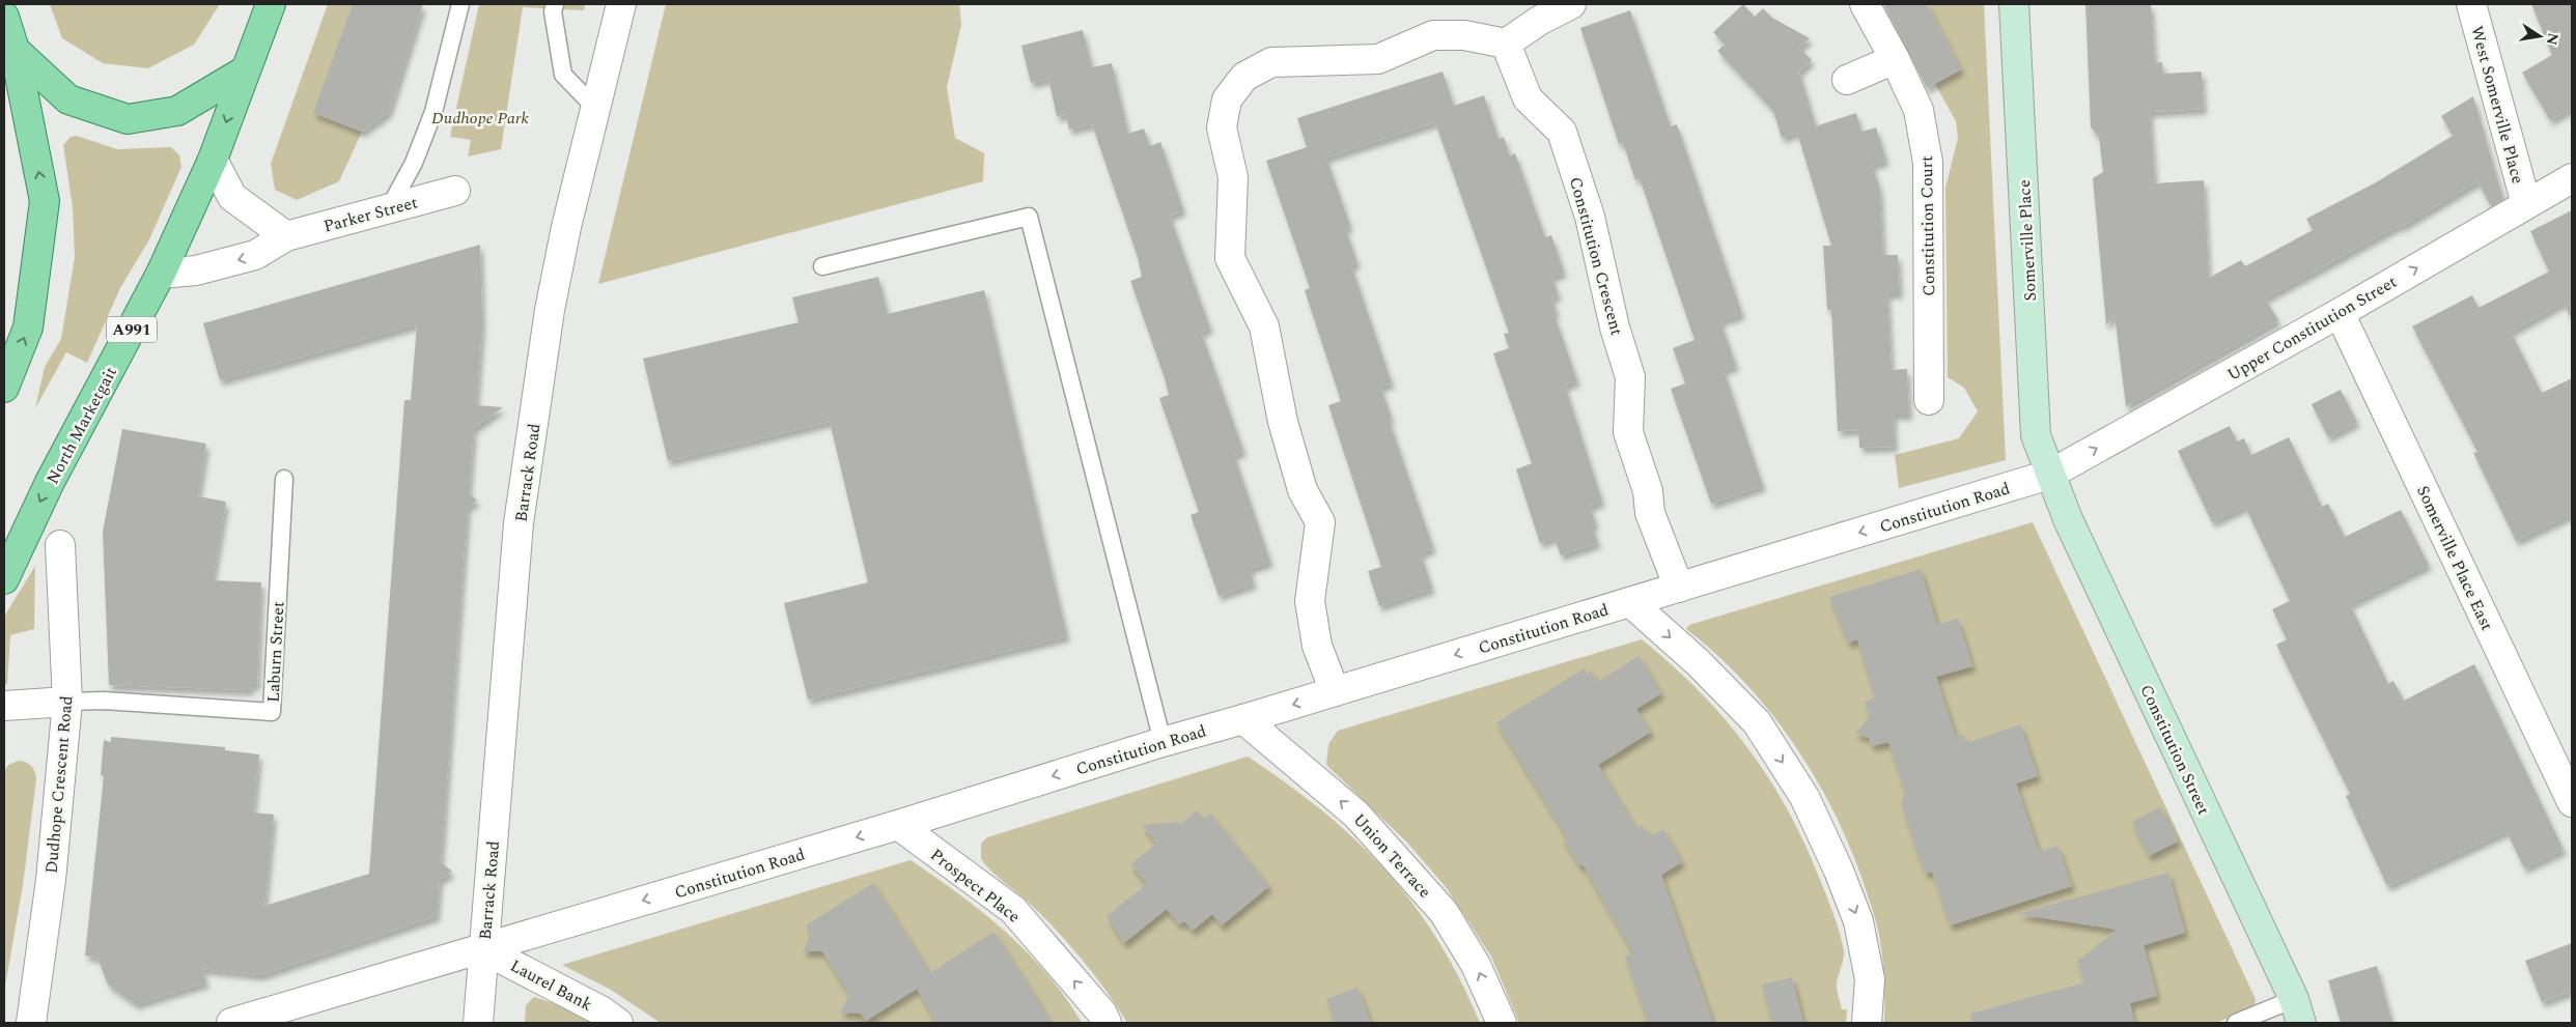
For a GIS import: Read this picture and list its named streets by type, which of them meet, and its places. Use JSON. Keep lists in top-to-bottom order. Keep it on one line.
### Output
{"streets":{"main road":["A991","North Marketgait"],"street":["West Somerville Place","Parker Street","Constitution Court","Somerville Place","Constitution Crescent","Upper Constitution Street","Barrack Road","Constitution Road","Somerville Place East","Constitution Street","Dudhope Crescent Road","Union Terrace","Prospect Place","Laurel Bank"],"lane":["Laburn Street"]},"crossings":[["West Somerville Place","Upper Constitution Street"],["Parker Street","North Marketgait"],["Somerville Place","Upper Constitution Street"],["Somerville Place","Constitution Road"],["Somerville Place","Constitution Street"],["Constitution Crescent","Constitution Road"],["Upper Constitution Street","Constitution Road"],["Upper Constitution Street","Somerville Place East"],["Upper Constitution Street","Constitution Street"],["A991","North Marketgait"],["Barrack Road","Constitution Road"],["Barrack Road","Laurel Bank"],["Constitution Road","Constitution Street"],["Constitution Road","Union Terrace"],["Constitution Road","Prospect Place"],["Constitution Road","Laurel Bank"],["Laburn Street","Dudhope Crescent Road"]],"one_way":["Parker Street","Upper Constitution Street","North Marketgait","Constitution Road","Union Terrace","Prospect Place"],"parks":["Dudhope Park"],"north":"right"}
